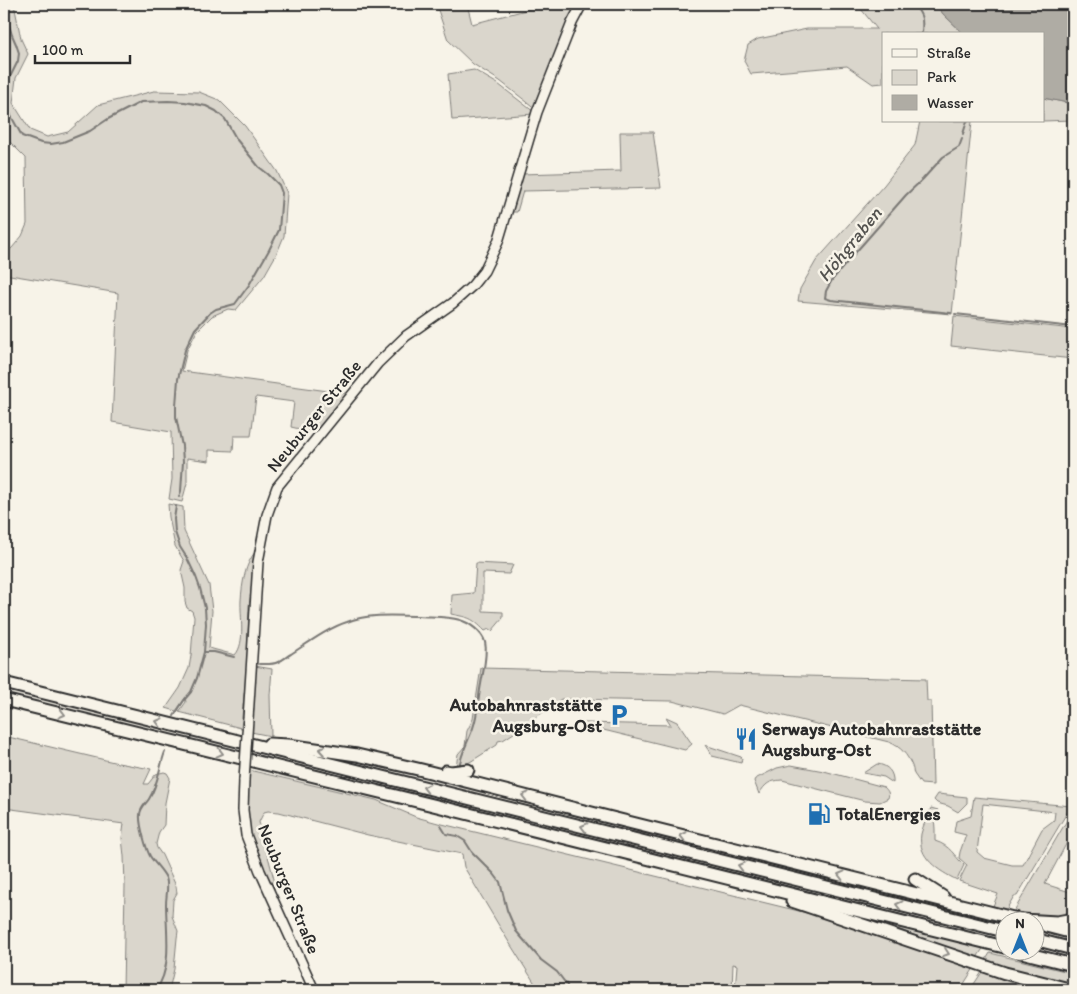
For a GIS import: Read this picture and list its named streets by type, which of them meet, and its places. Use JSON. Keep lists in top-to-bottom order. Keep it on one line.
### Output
{"streets":{"street":["Neuburger Straße"]},"water":["Höhgraben"],"places":{"parking":["Autobahnraststätte Augsburg-Ost"],"restaurant":["Serways Autobahnraststätte Augsburg-Ost"],"fuel station":["TotalEnergies"]},"legend":["Straße","Park","Wasser"],"scale_bar":"100 m","north":"top"}
